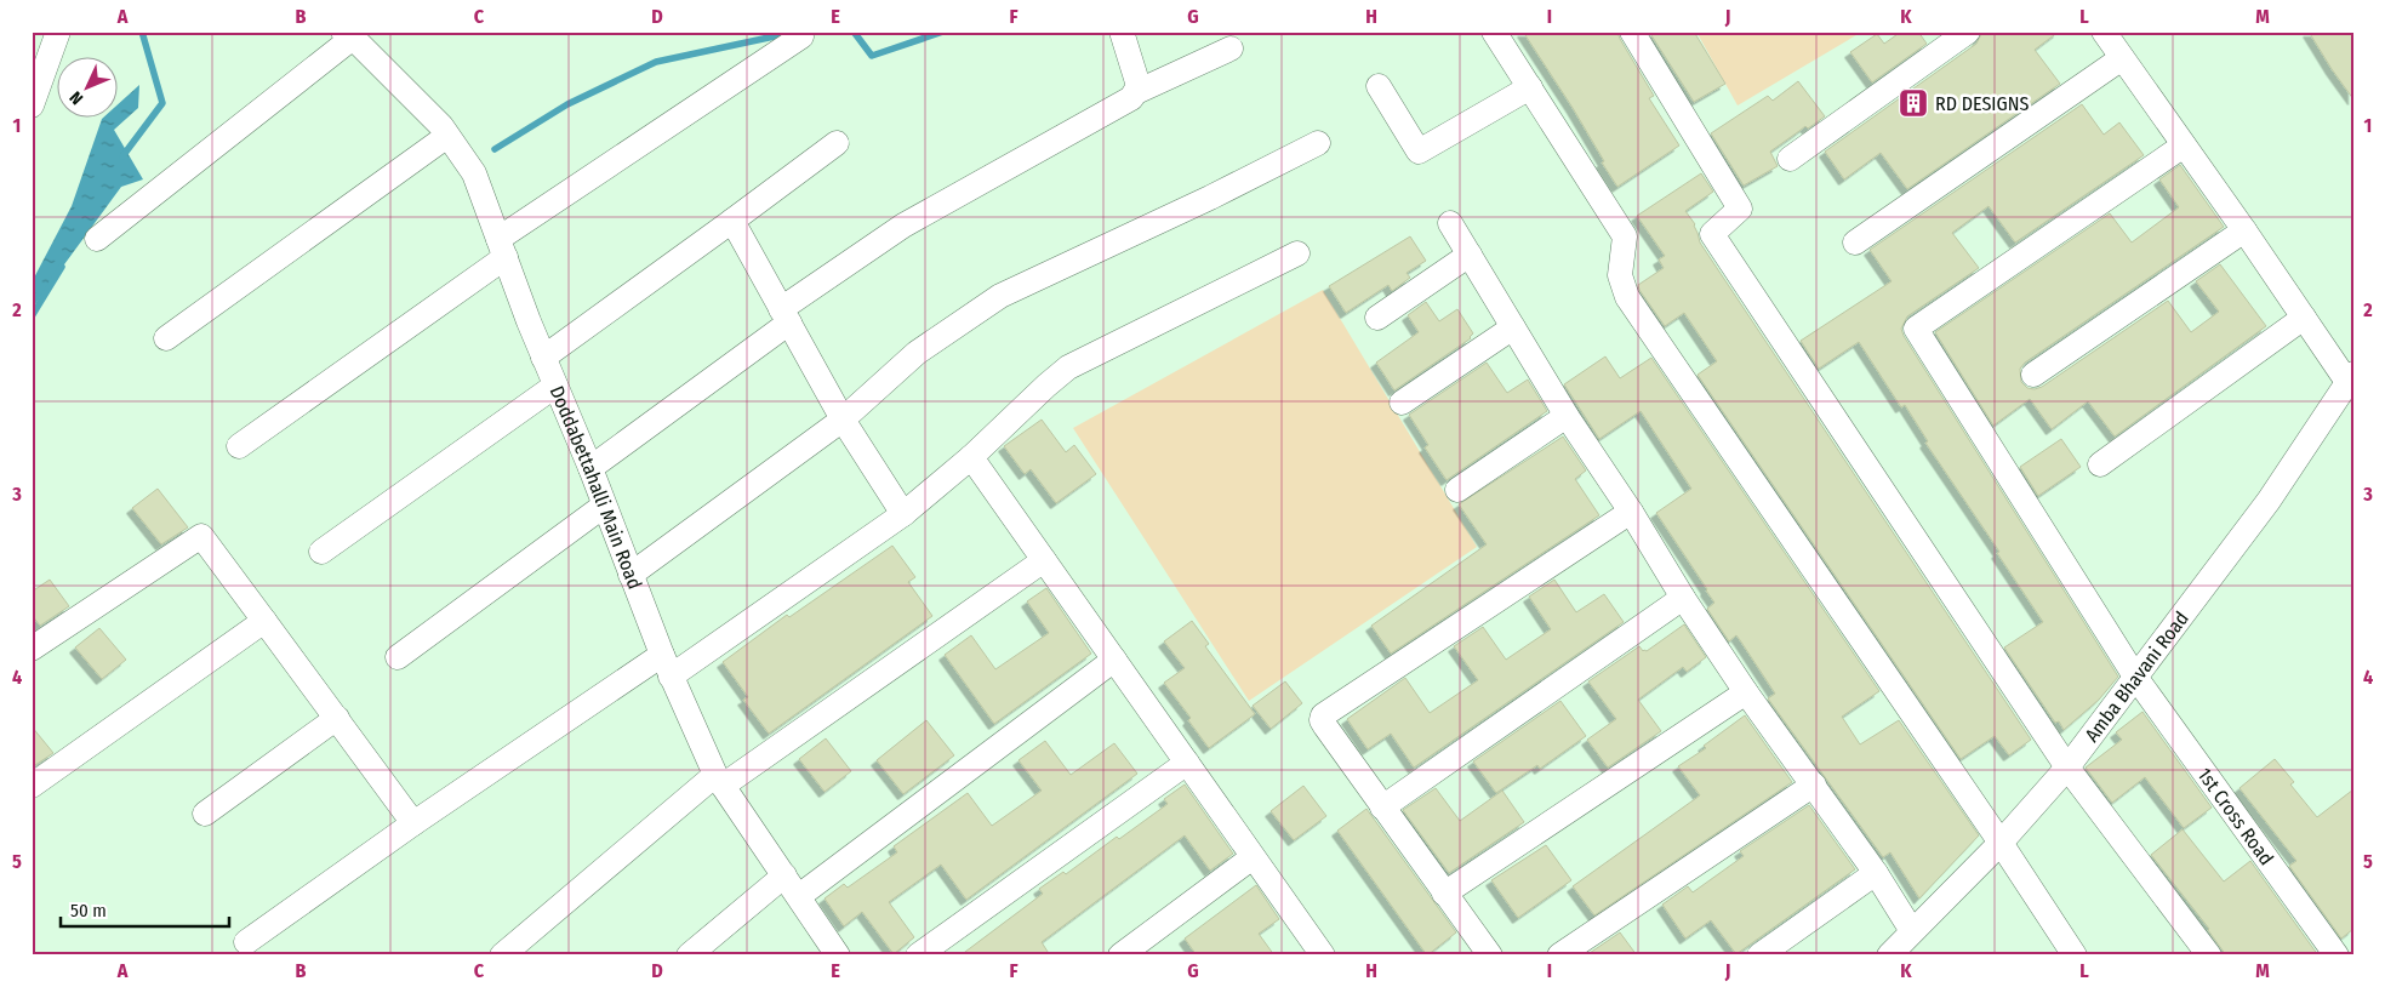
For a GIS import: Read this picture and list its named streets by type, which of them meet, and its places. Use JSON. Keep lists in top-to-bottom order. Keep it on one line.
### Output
{"streets":{"street":["Doddabettahalli Main Road","Amba Bhavani Road","1st Cross Road"]},"crossings":[["Amba Bhavani Road","1st Cross Road"]],"places":{"building":["RD DESIGNS"]},"scale_bar":"50 m","north":"bottom left","grid":{"columns":["A","B","C","D","E","F","G","H","I","J","K","L","M"],"rows":["1","2","3","4","5"]}}
